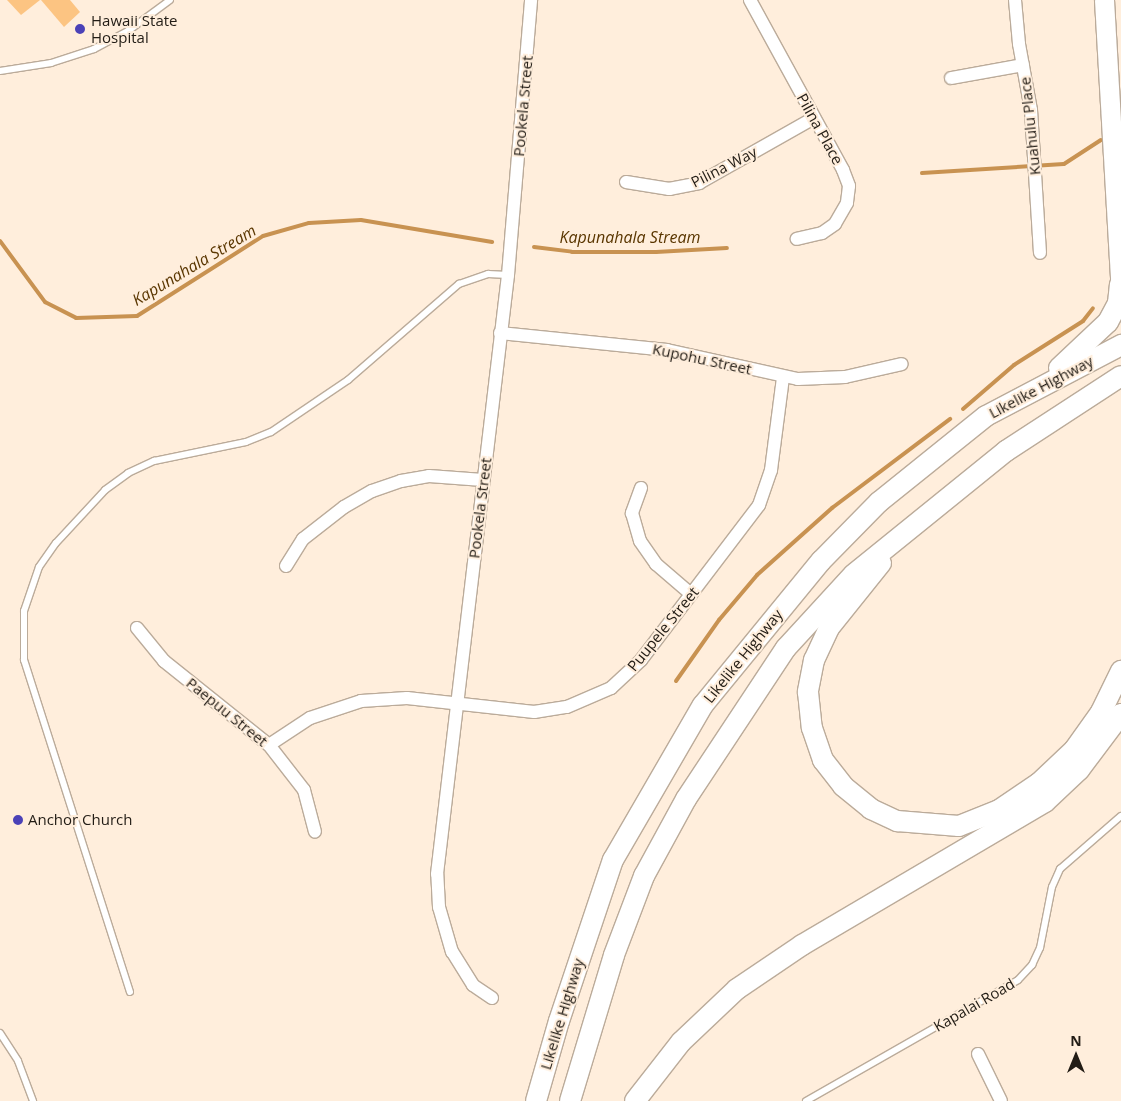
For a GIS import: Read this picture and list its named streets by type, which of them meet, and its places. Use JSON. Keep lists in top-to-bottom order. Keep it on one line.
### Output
{"streets":{"highway":["Likelike Highway"],"street":["Pookela Street","Kuahulu Place","Pilina Place","Pilina Way","Kupohu Street","Puupele Street","Paepuu Street"],"lane":["Kapalai Road"]},"crossings":[["Pookela Street","Kupohu Street"],["Pookela Street","Puupele Street"],["Pilina Place","Pilina Way"],["Kupohu Street","Puupele Street"],["Puupele Street","Paepuu Street"]],"water":["Kapunahala Stream"],"places":["Hawaii State Hospital","Anchor Church"],"north":"top"}
